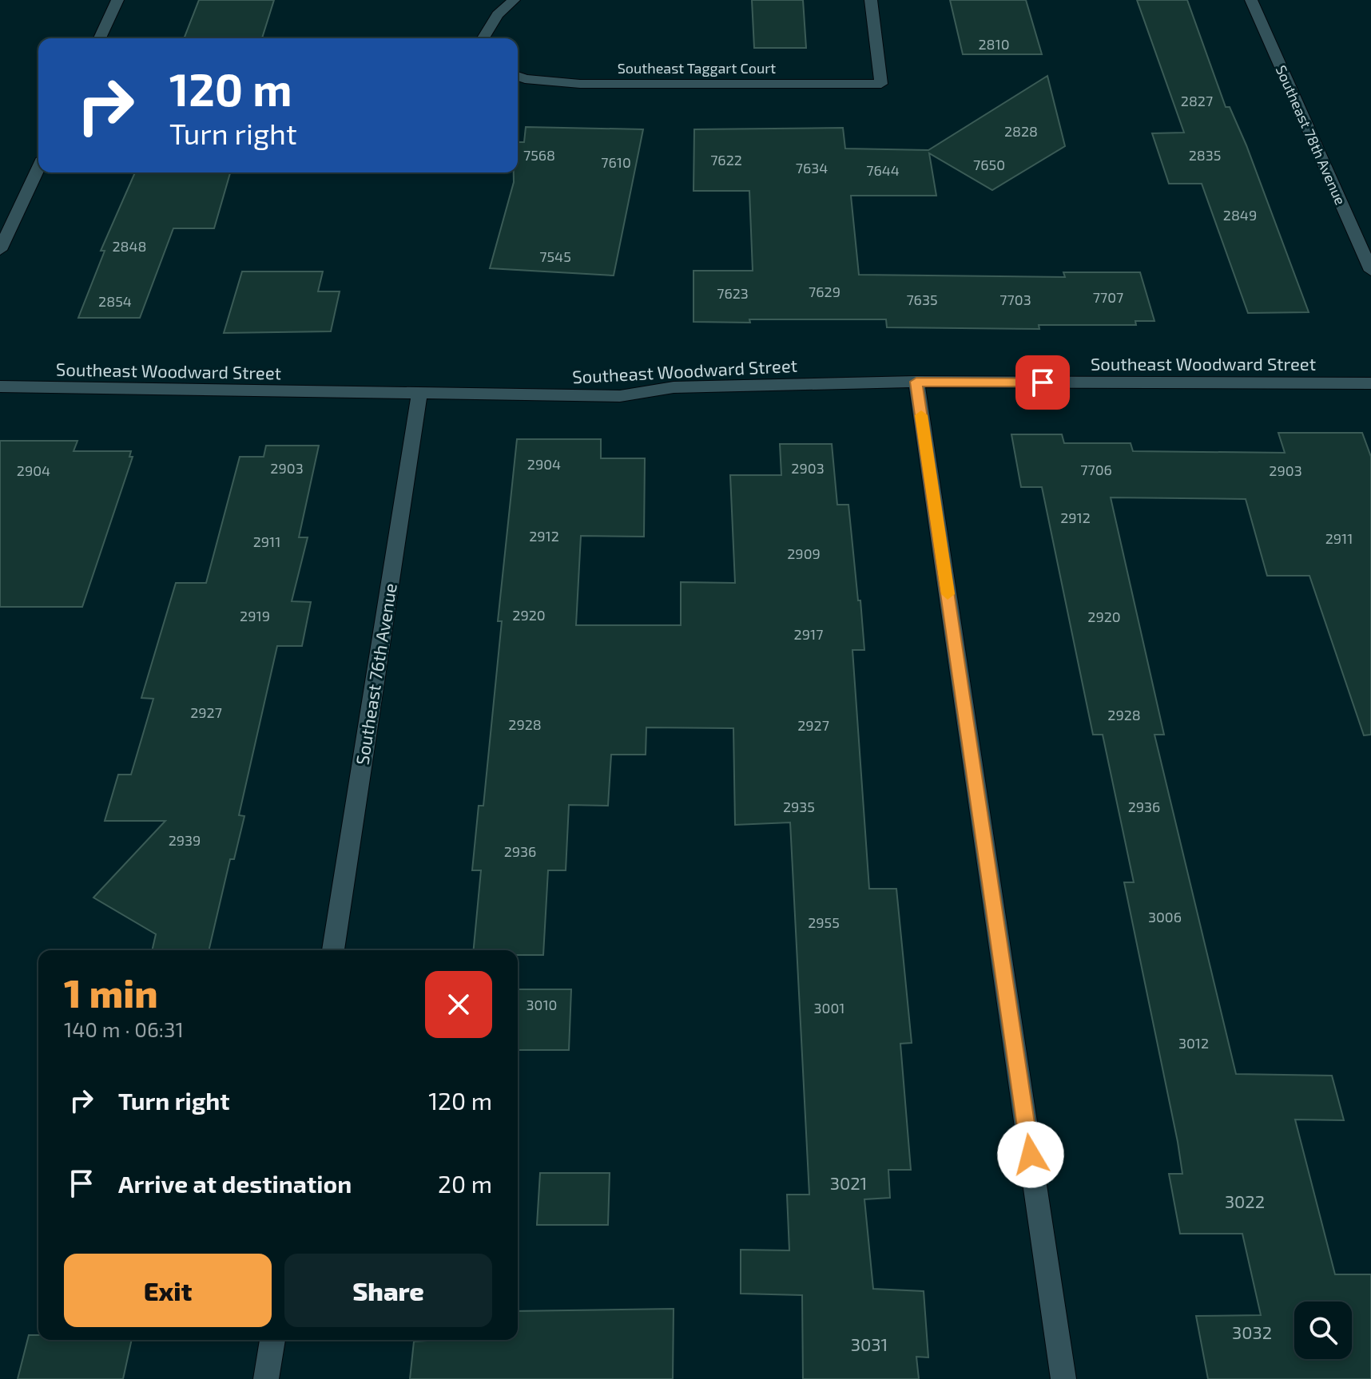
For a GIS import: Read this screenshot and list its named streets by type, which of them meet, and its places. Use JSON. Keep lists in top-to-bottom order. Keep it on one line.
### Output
{"streets":{"street":["Southeast Taggart Court","Southeast 78th Avenue","Southeast Woodward Street","Southeast 76th Avenue"]},"crossings":[["Southeast Woodward Street","Southeast 76th Avenue"]],"house_numbers":["2810","2827","2828","7568","2835","7622","7610","7650","7634","7644","2849","2848","7545","7629","7623","7707","7635","7703","2854","2904","2903","2903","7706","2904","2903","2912","2912","2911","2911","2909","2920","2919","2920","2917","2927","2928","2928","2927","2935","2936","2939","2936","3006","2955","3010","3001","3012","3021","3022","3032","3031"],"page":{"turn":["120 m","Turn right"],"heading":["1 min","140 m · 06:31"],"list":[{"name":"Turn right","value":"120 m"},{"name":"Arrive at destination","value":"20 m"}],"buttons":["Exit","Share"]}}
